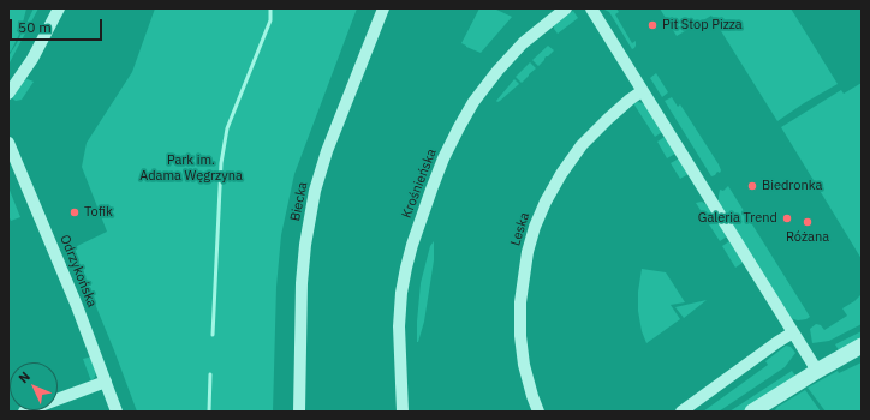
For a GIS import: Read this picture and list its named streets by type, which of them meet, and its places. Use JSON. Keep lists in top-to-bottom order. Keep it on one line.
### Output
{"streets":{"street":["Krośnieńska","Biecka","Leska","Odrzykońska"]},"parks":["Park im. Adama Węgrzyna"],"places":["Pit Stop Pizza","Biedronka","Tofik","Galeria Trend","Różana"],"scale_bar":"50 m","north":"top left"}
